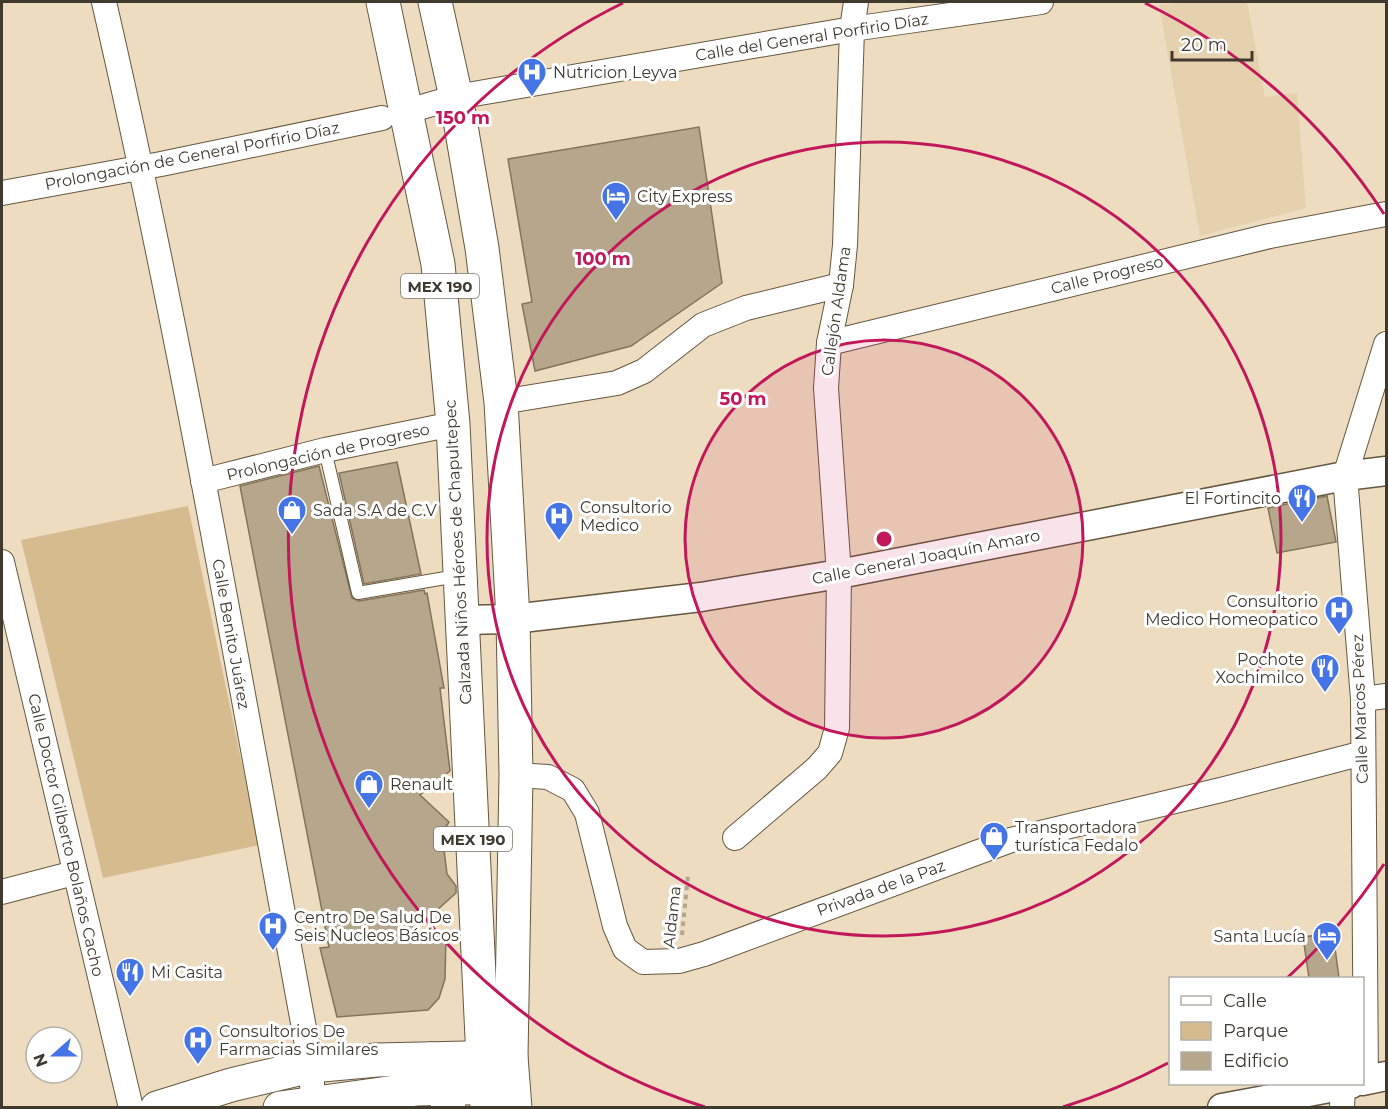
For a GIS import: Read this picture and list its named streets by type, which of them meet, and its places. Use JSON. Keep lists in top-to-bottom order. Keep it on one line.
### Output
{"streets":{"main road":["MEX 190","Calzada Niños Héroes de Chapultepec"],"street":["Calle del General Porfirio Díaz","Prolongación de General Porfirio Díaz","Calle Progreso","Callejón Aldama","Prolongación de Progreso","Calle General Joaquín Amaro","Calle Benito Juárez","Calle Marcos Pérez","Calle Doctor Gilberto Bolaños Cacho","Privada de la Paz"],"path":["Aldama"]},"crossings":[["Calle del General Porfirio Díaz","Prolongación de General Porfirio Díaz"],["Calle del General Porfirio Díaz","MEX 190"],["Calle del General Porfirio Díaz","Callejón Aldama"],["Calle del General Porfirio Díaz","Calzada Niños Héroes de Chapultepec"],["Prolongación de General Porfirio Díaz","Calzada Niños Héroes de Chapultepec"],["Prolongación de General Porfirio Díaz","Calle Benito Juárez"],["Calle Progreso","Callejón Aldama"],["MEX 190","Calzada Niños Héroes de Chapultepec"],["MEX 190","Calle General Joaquín Amaro"],["MEX 190","Privada de la Paz"],["Callejón Aldama","Calle General Joaquín Amaro"],["Prolongación de Progreso","Calzada Niños Héroes de Chapultepec"],["Prolongación de Progreso","Calle Benito Juárez"],["Calzada Niños Héroes de Chapultepec","Calle General Joaquín Amaro"],["Calle General Joaquín Amaro","Calle Marcos Pérez"],["Calle Marcos Pérez","Privada de la Paz"],["Privada de la Paz","Aldama"]],"places":{"hospital":["Nutricion Leyva","Consultorio Medico","Consultorio Medico Homeopatico","Centro De Salud De Seis Nucleos Básicos","Consultorios De Farmacias Similares"],"hotel":["City Express","Santa Lucía"],"restaurant":["El Fortincito","Pochote Xochimilco","Mi Casita"],"shop":["Sada S.A de C.V","Renault","Transportadora turística Fedalo"]},"legend":["Calle","Parque","Edificio"],"scale_bar":"20 m","north":"left","rings":["150 m","100 m","50 m"]}
